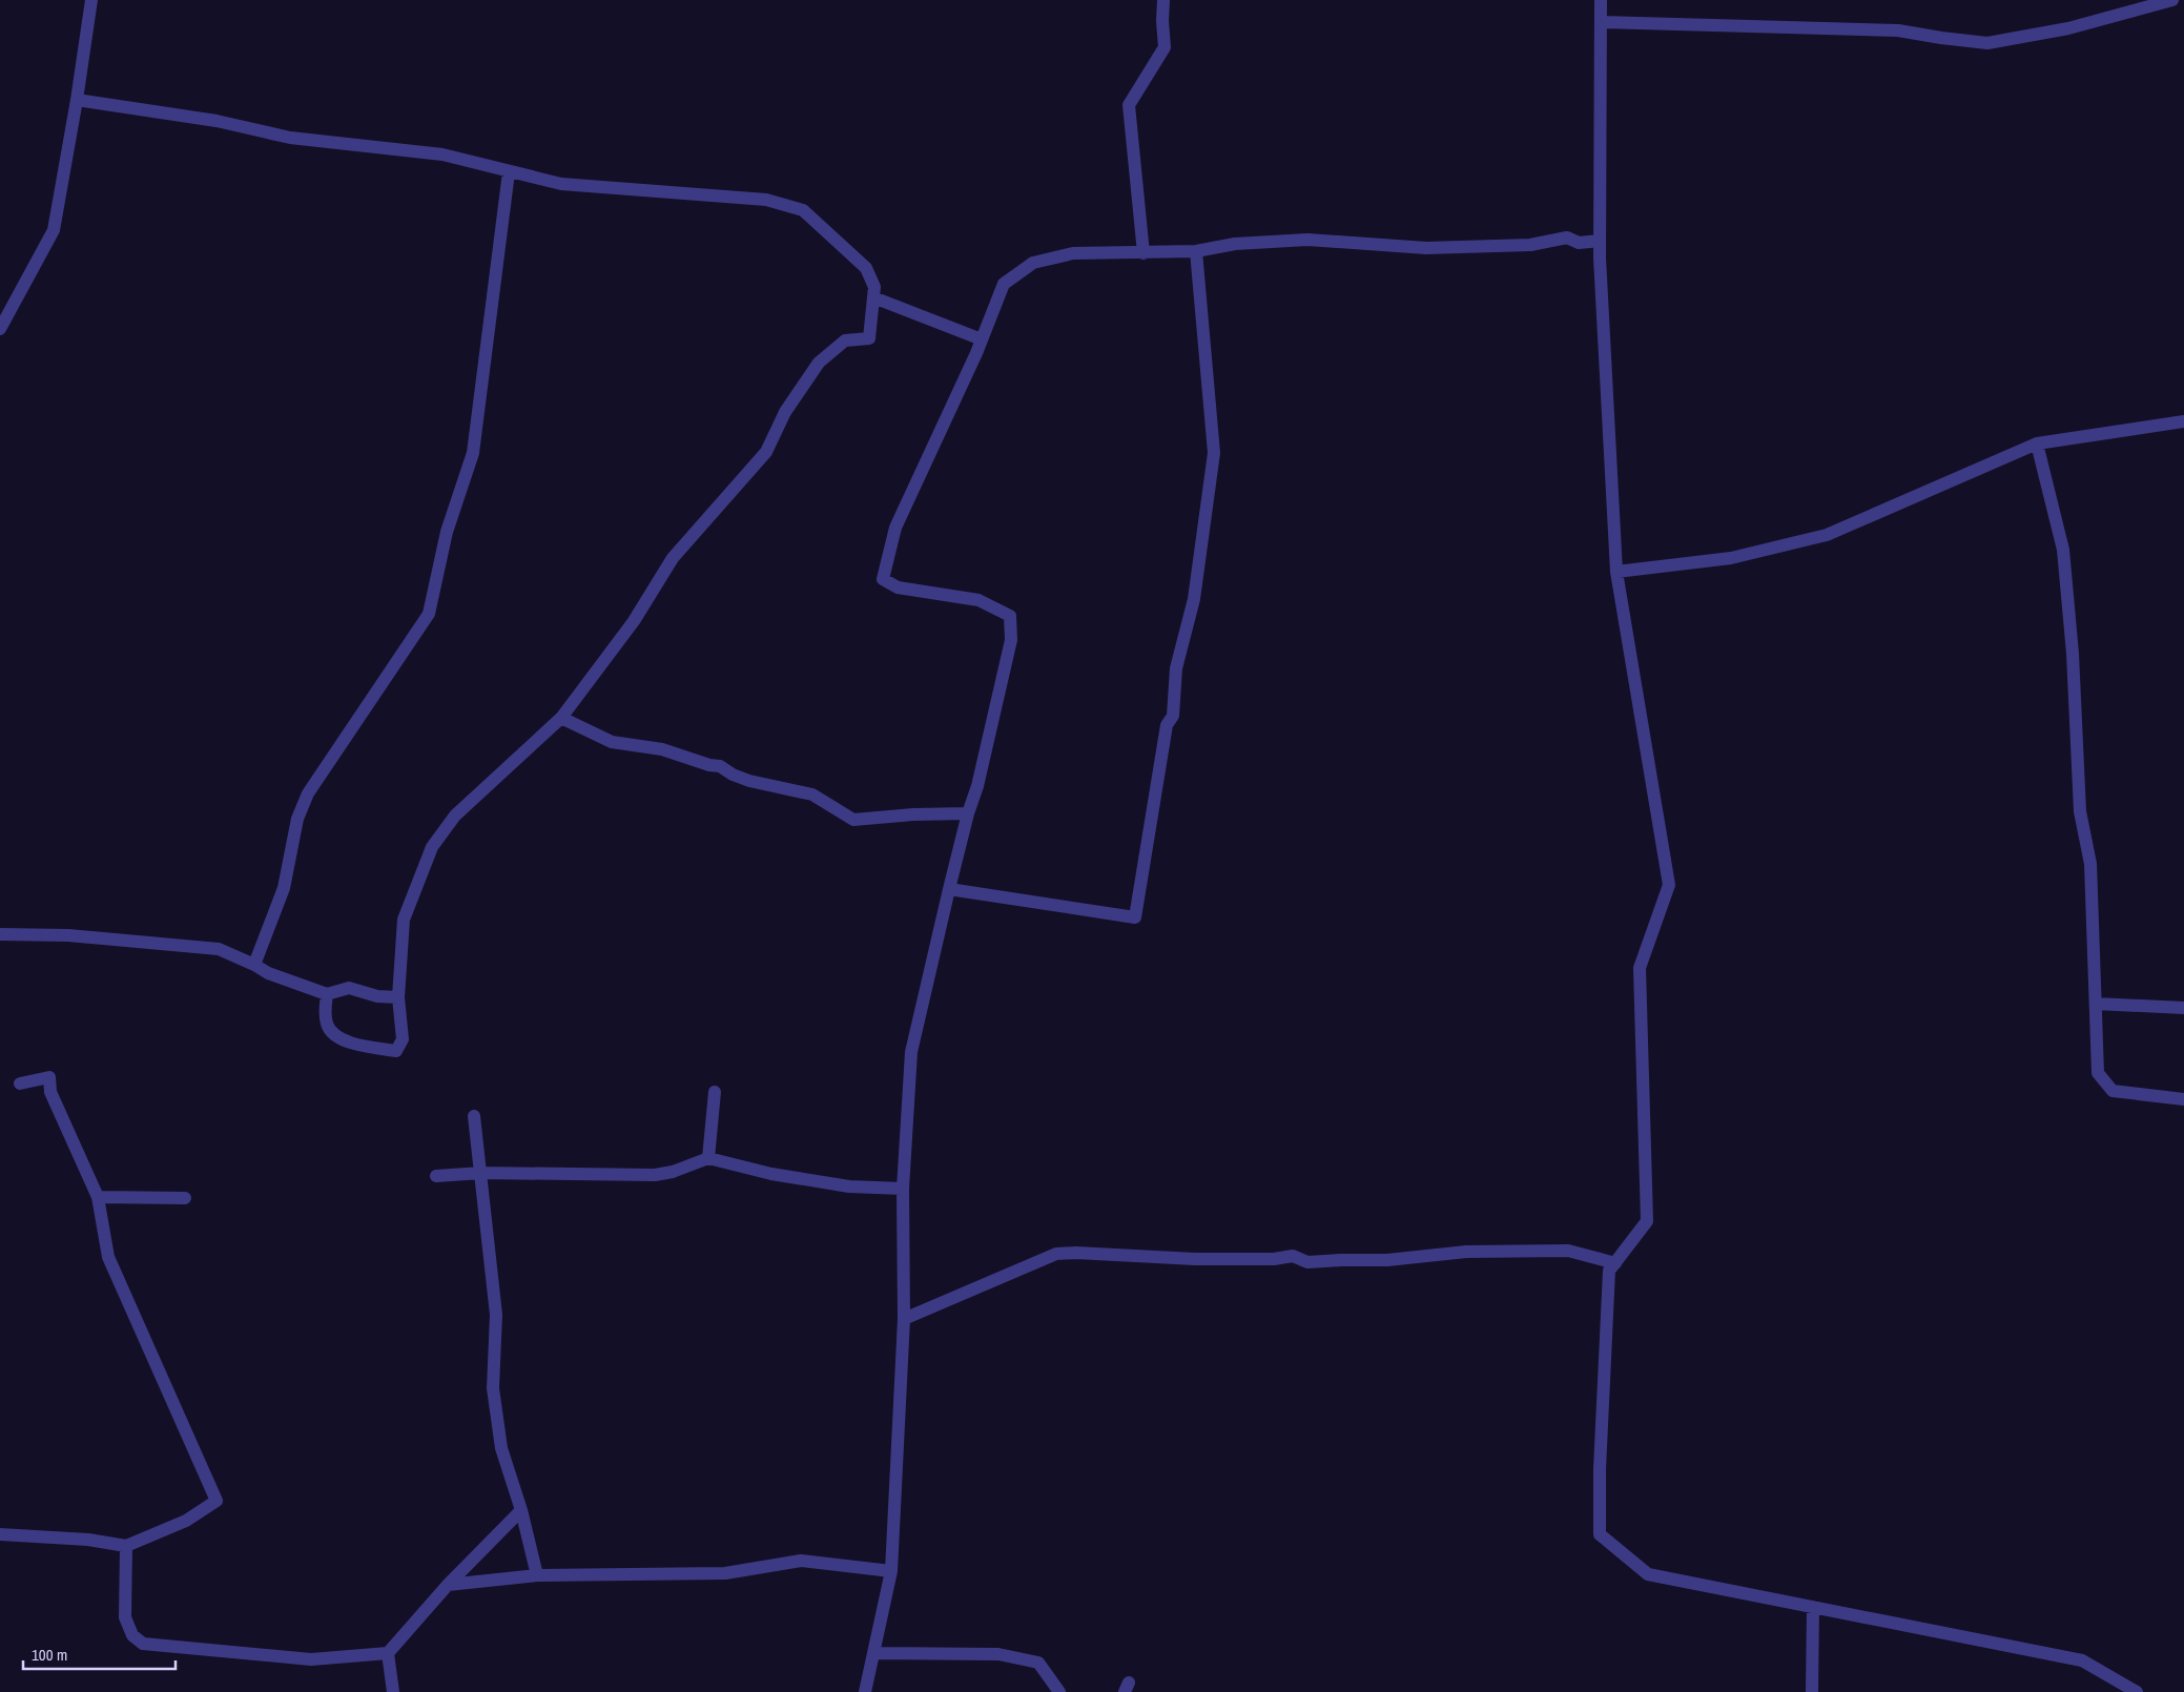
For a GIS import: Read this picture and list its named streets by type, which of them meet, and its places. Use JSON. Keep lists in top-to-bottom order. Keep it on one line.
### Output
{"scale_bar":"100 m"}
